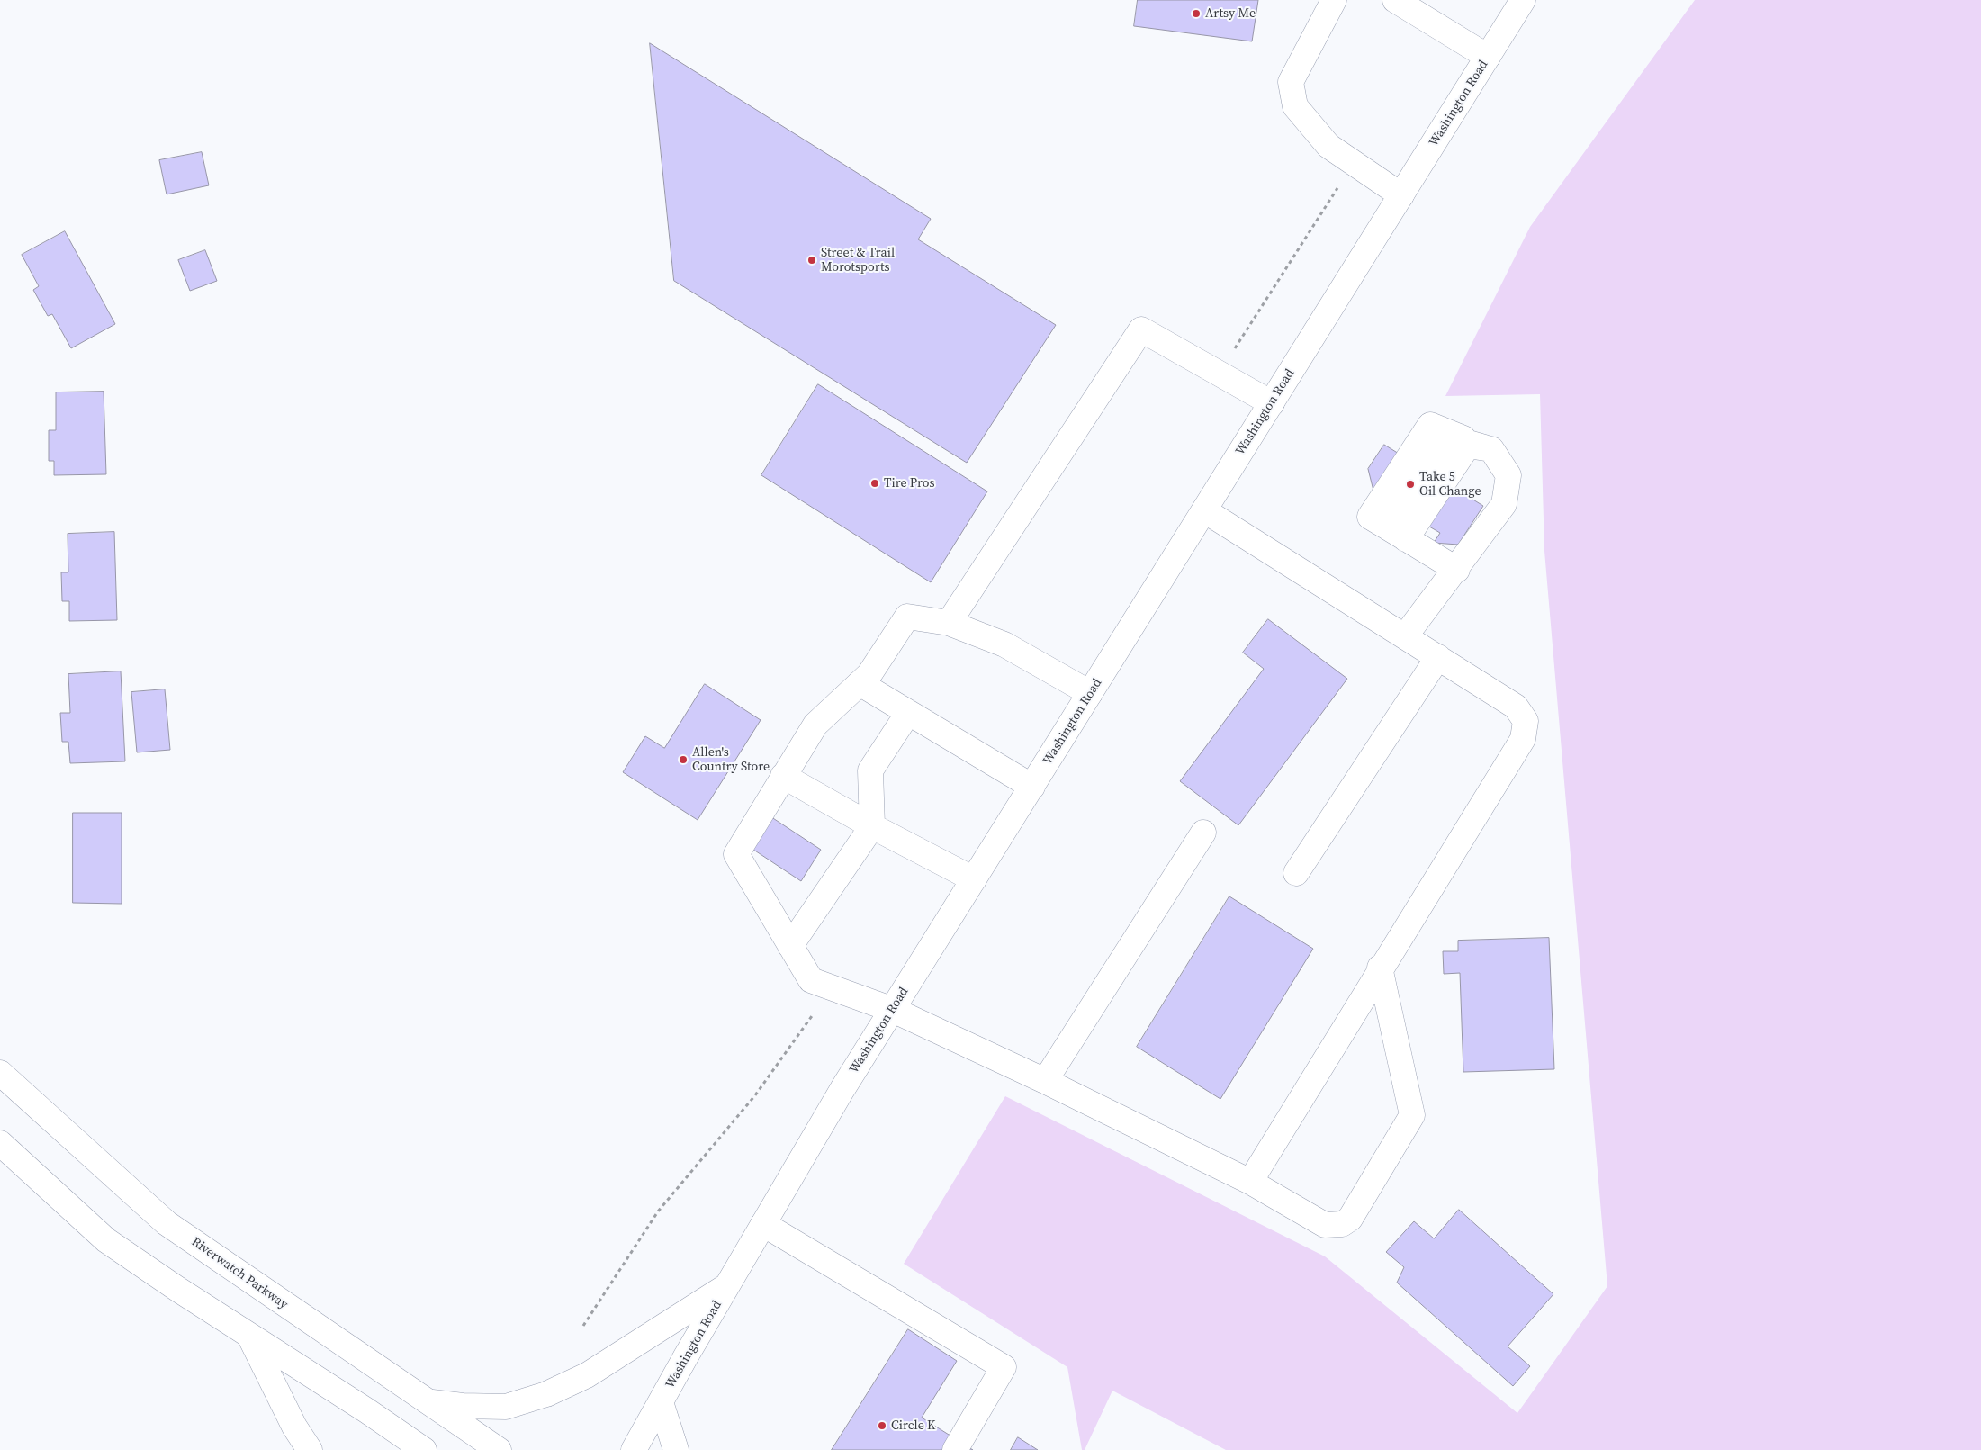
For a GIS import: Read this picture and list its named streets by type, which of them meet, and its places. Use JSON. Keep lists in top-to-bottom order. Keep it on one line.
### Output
{"streets":{"main road":["Washington Road","Riverwatch Parkway"]},"places":["Artsy Me","Street & Trail Morotsports","Tire Pros","Take 5 Oil Change","Allen's Country Store","Circle K"]}
